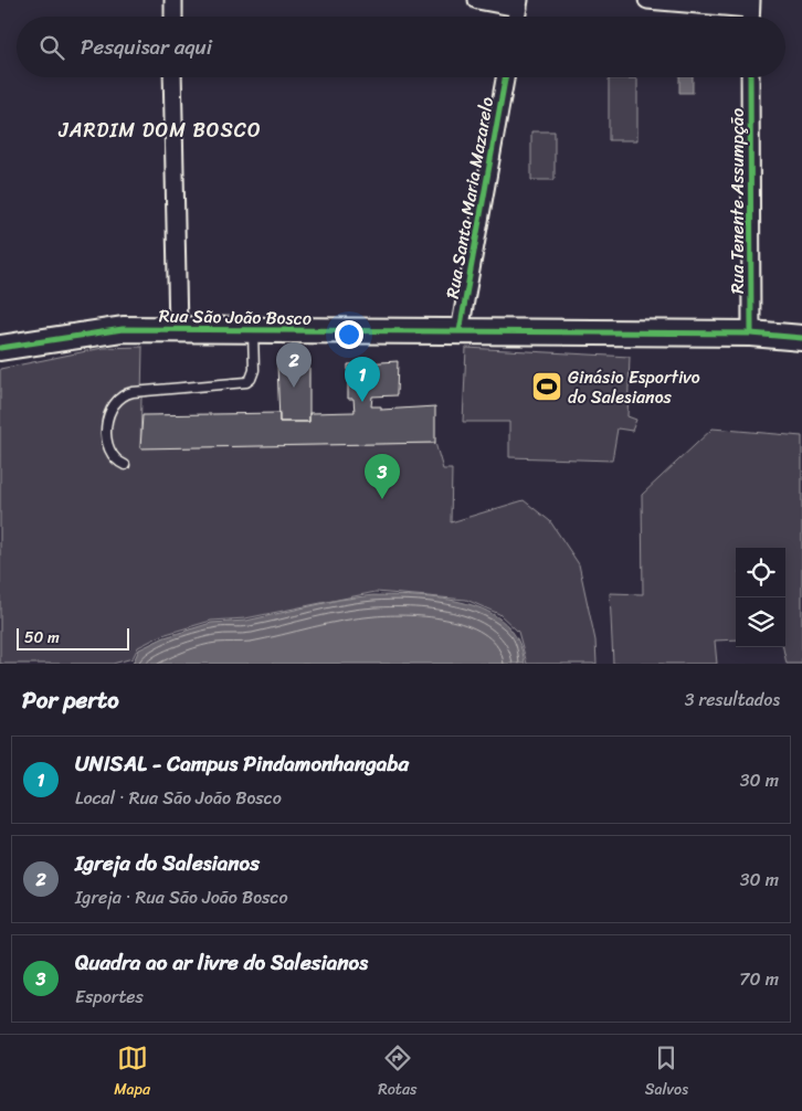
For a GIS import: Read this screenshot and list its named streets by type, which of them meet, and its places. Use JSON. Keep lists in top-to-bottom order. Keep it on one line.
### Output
{"streets":{"main road":["Rua São João Bosco"],"street":["Rua Santa Maria Mazarelo","Rua Tenente Assumpção"]},"crossings":[["Rua Santa Maria Mazarelo","Rua São João Bosco"],["Rua Tenente Assumpção","Rua São João Bosco"]],"districts":["JARDIM DOM BOSCO"],"places":{"sports":["Ginásio Esportivo do Salesianos"]},"scale_bar":"50 m","page":{"search":"Pesquisar aqui","pins":["2","1","3"],"scale":"50 m","heading":["Por perto","3 resultados"],"list":[{"mark":"1","name":"UNISAL - Campus Pindamonhangaba","note":"Local · Rua São João Bosco","value":"30 m"},{"mark":"2","name":"Igreja do Salesianos","note":"Igreja · Rua São João Bosco","value":"30 m"},{"mark":"3","name":"Quadra ao ar livre do Salesianos","note":"Esportes","value":"70 m"}],"nav":["Mapa","Rotas","Salvos"]}}
